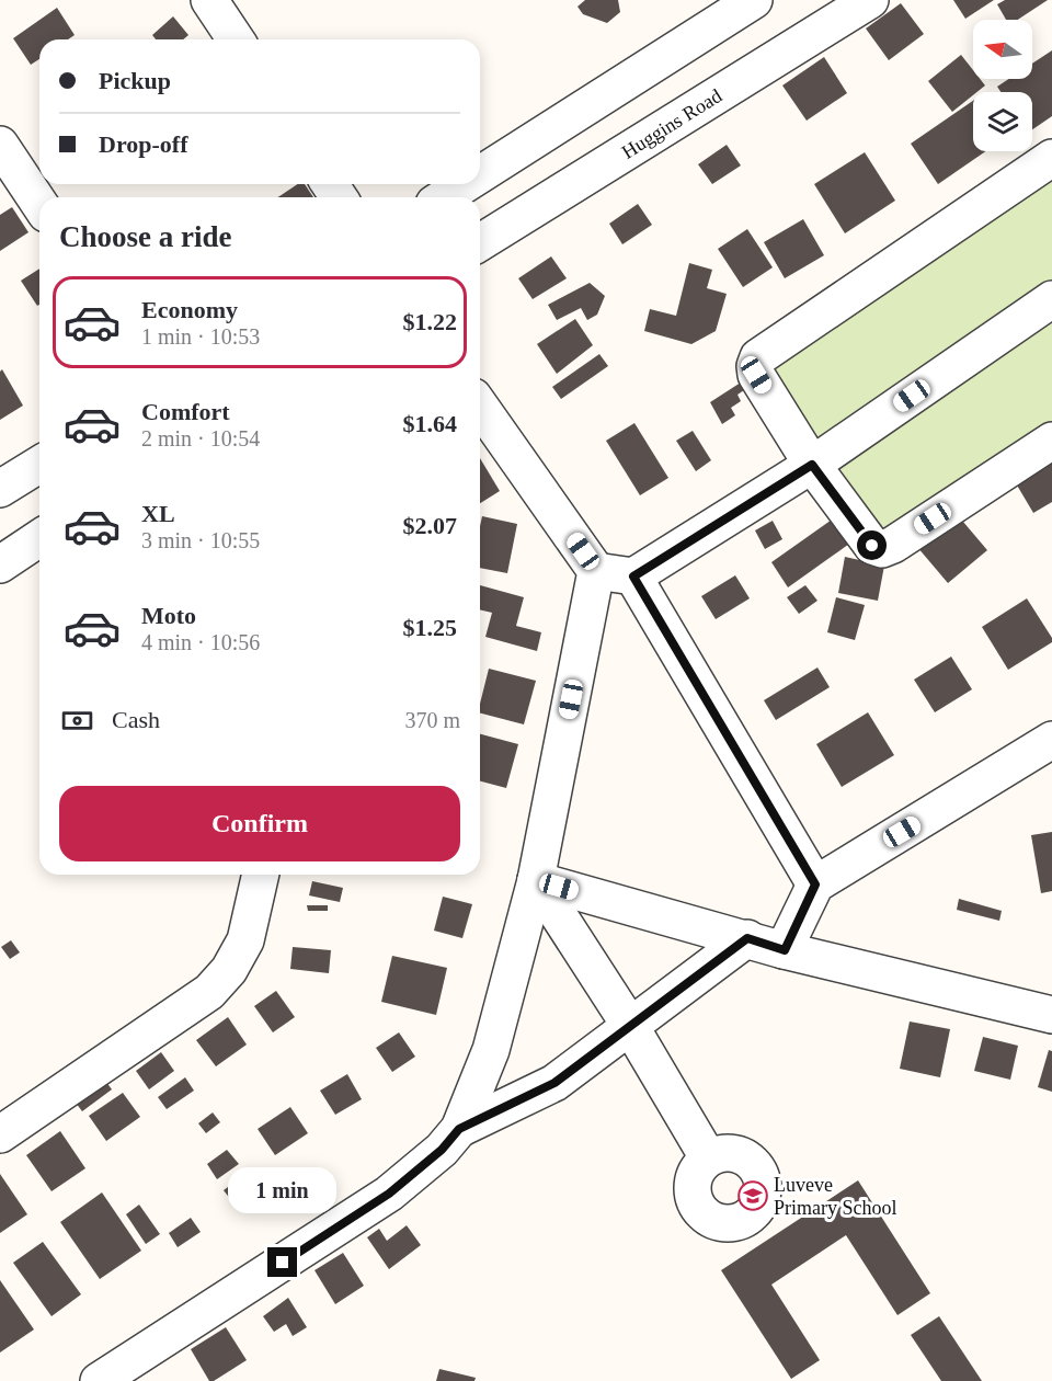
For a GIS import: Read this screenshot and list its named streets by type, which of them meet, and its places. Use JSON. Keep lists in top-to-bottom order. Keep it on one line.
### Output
{"streets":{"street":["Huggins Road"]},"places":{"school or university":["Luveve Primary School"]},"north":"left","page":{"banner":["Pickup","Drop-off"],"heading":"Choose a ride","list":[{"name":"Economy","note":"1 min · 10:53","value":"$1.22"},{"name":"Comfort","note":"2 min · 10:54","value":"$1.64"},{"name":"XL","note":"3 min · 10:55","value":"$2.07"},{"name":"Moto","note":"4 min · 10:56","value":"$1.25"}],"pay":["Cash","370 m"],"buttons":"Confirm","bubble":"1 min"}}
